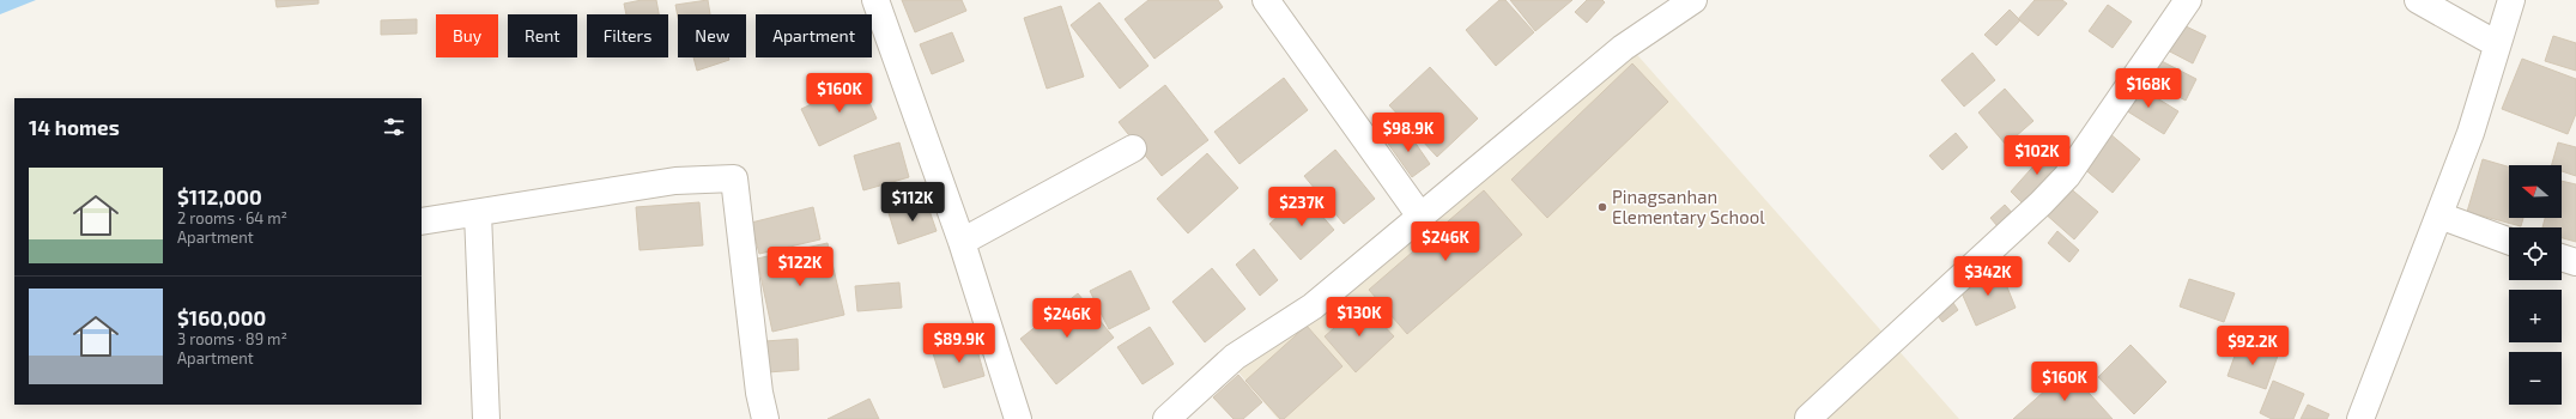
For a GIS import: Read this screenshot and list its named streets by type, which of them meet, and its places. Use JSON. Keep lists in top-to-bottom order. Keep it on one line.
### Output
{"places":["Pinagsanhan Elementary School"],"north":"left","page":{"chip":["Buy","Rent","Filters","New","Apartment"],"price":["$168K","$160K","$98.9K","$102K","$112K","$237K","$246K","$122K","$342K","$130K","$246K","$89.9K","$92.2K","$160K"],"heading":"14 homes","list":[{"name":"$112,000","note":"2 rooms · 64 m² · Apartment"},{"name":"$160,000","note":"3 rooms · 89 m² · Apartment"}],"map_buttons":["+","−"]}}
